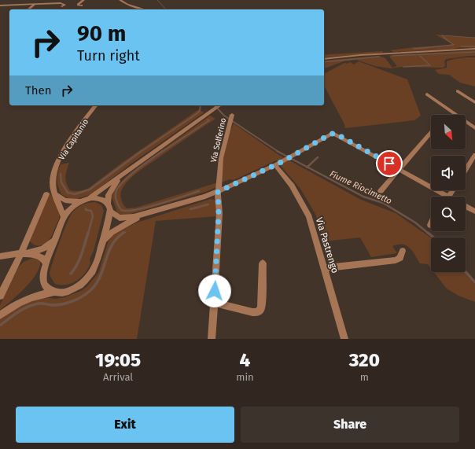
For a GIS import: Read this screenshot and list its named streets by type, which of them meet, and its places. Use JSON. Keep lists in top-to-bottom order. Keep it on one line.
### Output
{"streets":{"street":["Via Capitanio","Via Solferino","Via Pastrengo"]},"water":["Fiume Riocimetto"],"north":"bottom right","page":{"turn":["90 m","Turn right"],"then":"Then","eta":["19:05","Arrival","4","min","320","m"],"buttons":["Exit","Share"]}}
